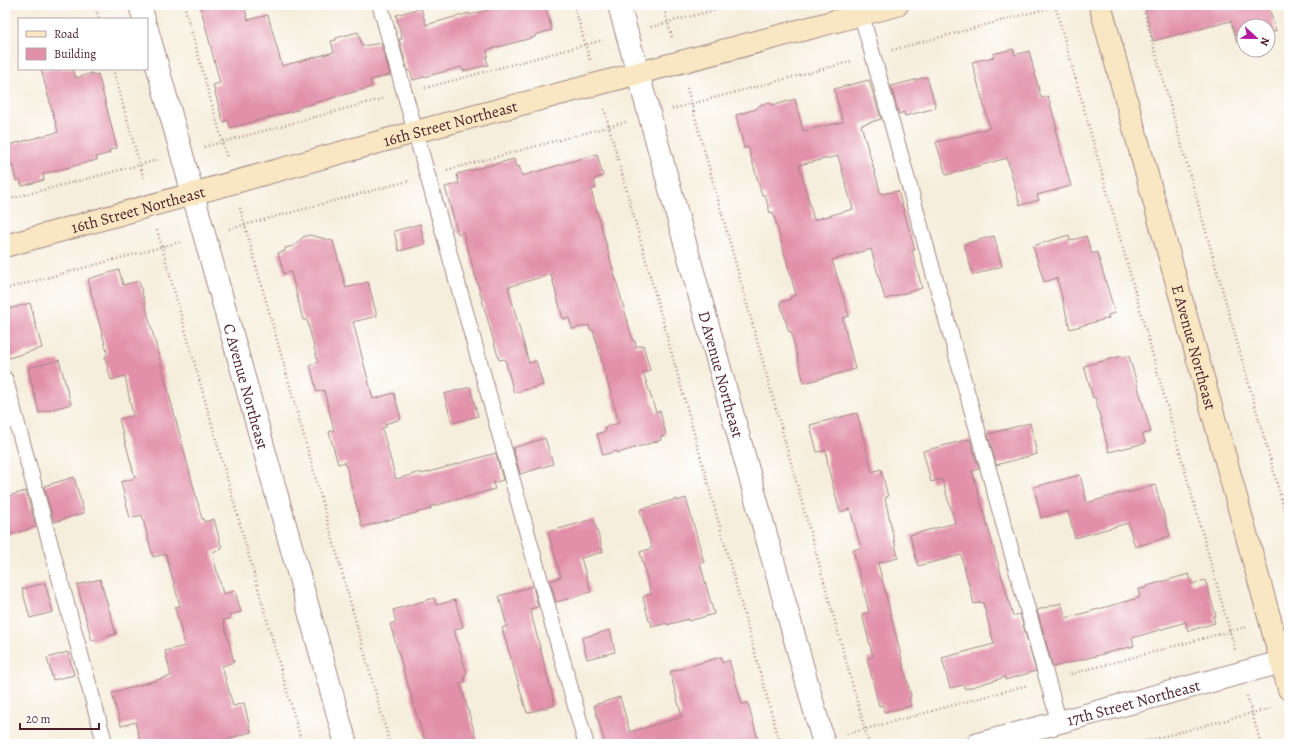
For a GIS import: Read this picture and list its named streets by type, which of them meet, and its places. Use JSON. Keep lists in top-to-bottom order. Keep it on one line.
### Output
{"streets":{"street":["16th Street Northeast","E Avenue Northeast","D Avenue Northeast","C Avenue Northeast","17th Street Northeast"]},"crossings":[["16th Street Northeast","D Avenue Northeast"],["16th Street Northeast","C Avenue Northeast"],["E Avenue Northeast","17th Street Northeast"]],"legend":["Road","Building"],"scale_bar":"20 m","north":"right"}
